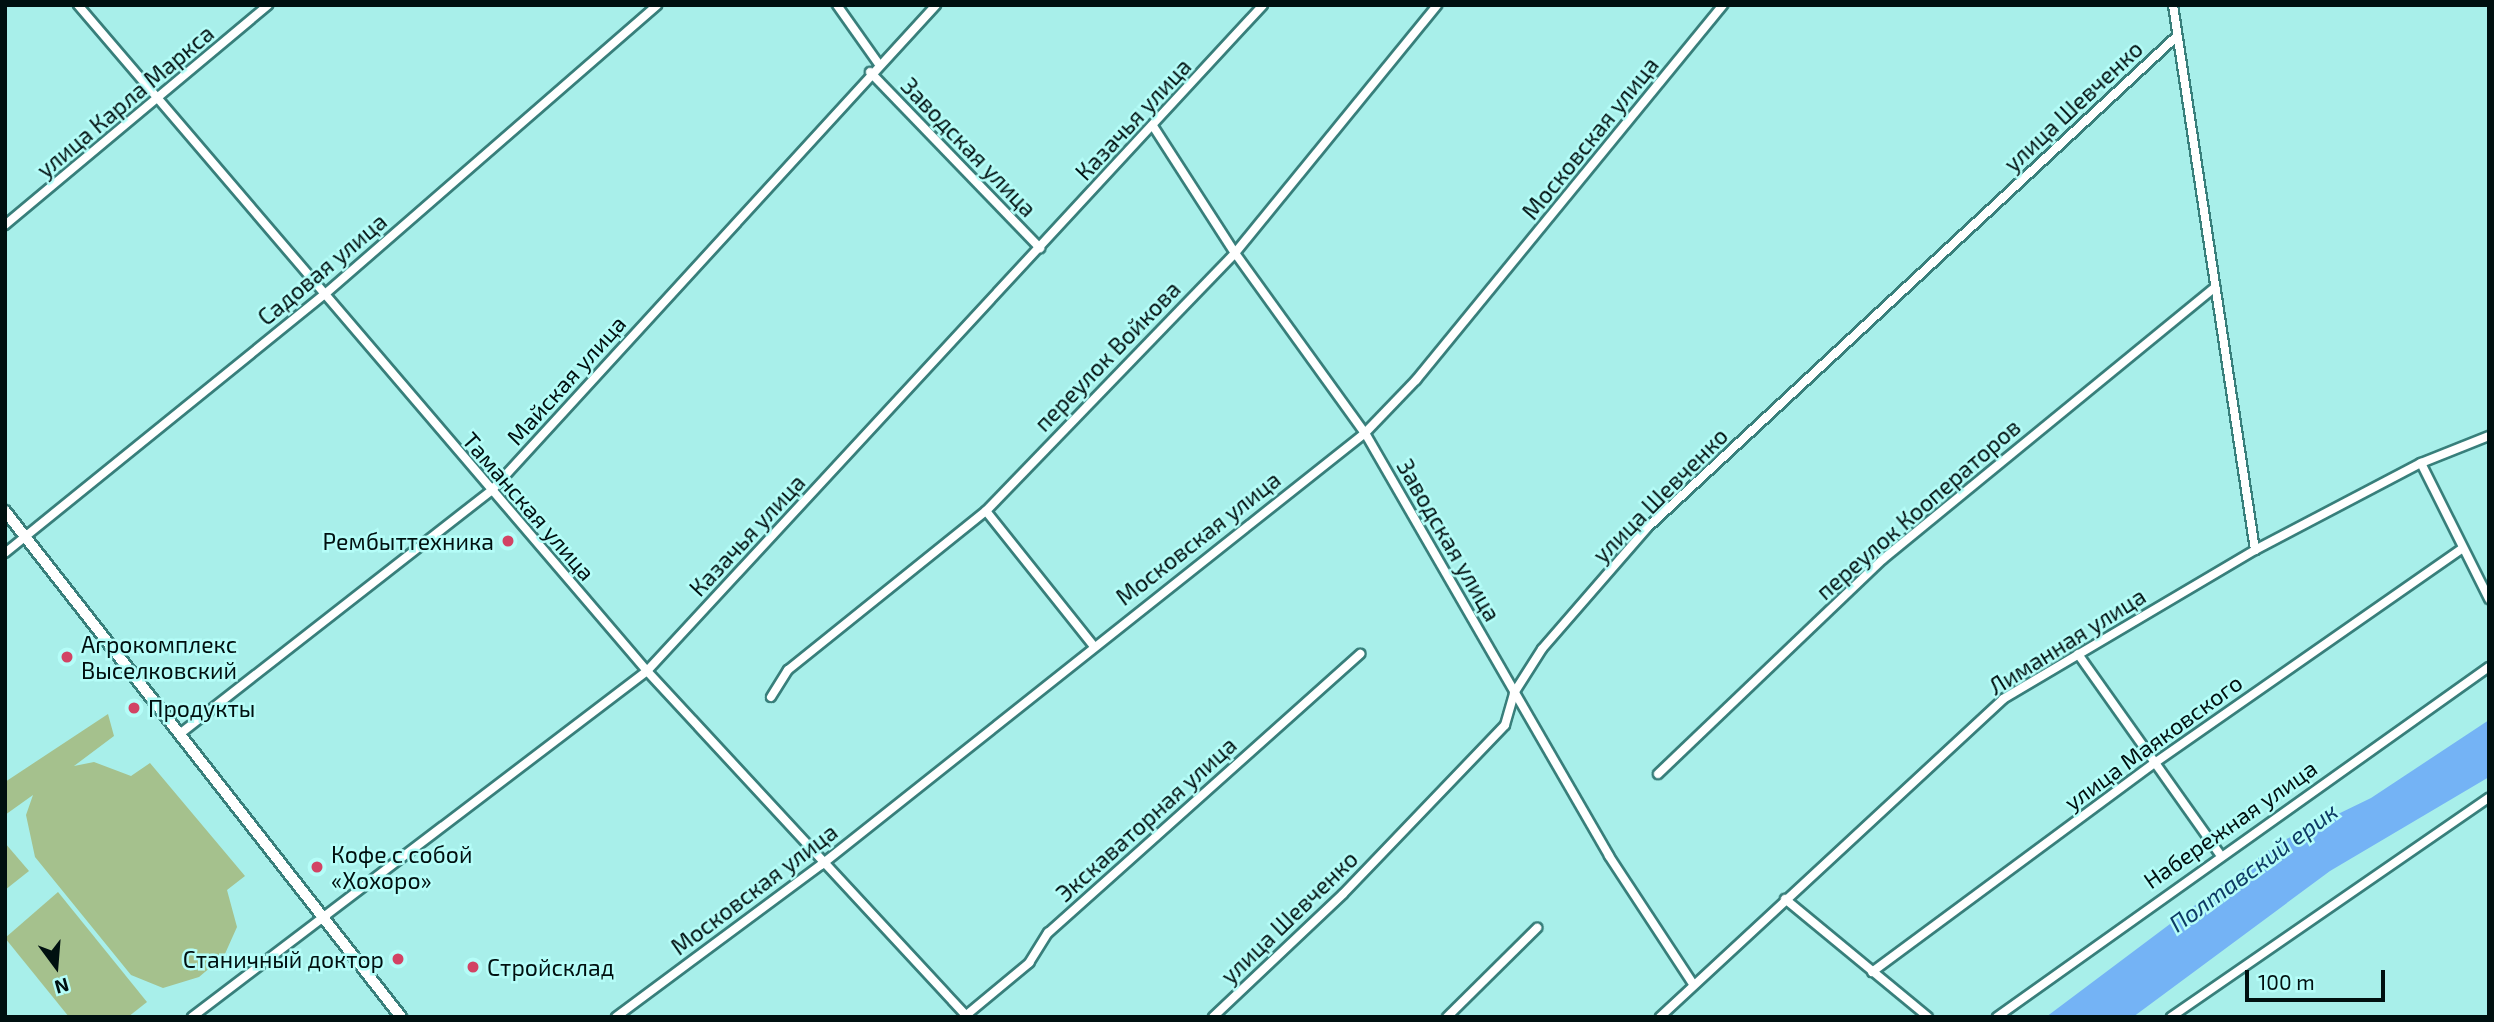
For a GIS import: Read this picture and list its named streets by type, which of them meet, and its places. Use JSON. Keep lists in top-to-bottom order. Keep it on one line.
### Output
{"streets":{"street":["улица Карла Маркса","улица Шевченко","Казачья улица","Московская улица","Заводская улица","Садовая улица","переулок Войкова","Майская улица","Таманская улица","переулок Кооператоров","Лиманная улица","улица Маяковского","Экскаваторная улица","Набережная улица"]},"crossings":[["улица Карла Маркса","Таманская улица"],["улица Шевченко","Заводская улица"],["Казачья улица","Заводская улица"],["Казачья улица","Таманская улица"],["Московская улица","Заводская улица"],["Московская улица","Таманская улица"],["Заводская улица","переулок Войкова"],["Заводская улица","Майская улица"],["Заводская улица","Лиманная улица"],["Садовая улица","Таманская улица"],["Майская улица","Таманская улица"],["Таманская улица","Экскаваторная улица"]],"water":["Полтавский ерик"],"places":["Рембыттехника","Агрокомплекс Выселковский","Продукты","Кофе с собой «Хохоро»","Станичный доктор","Стройсклад"],"scale_bar":"100 m","north":"bottom"}
